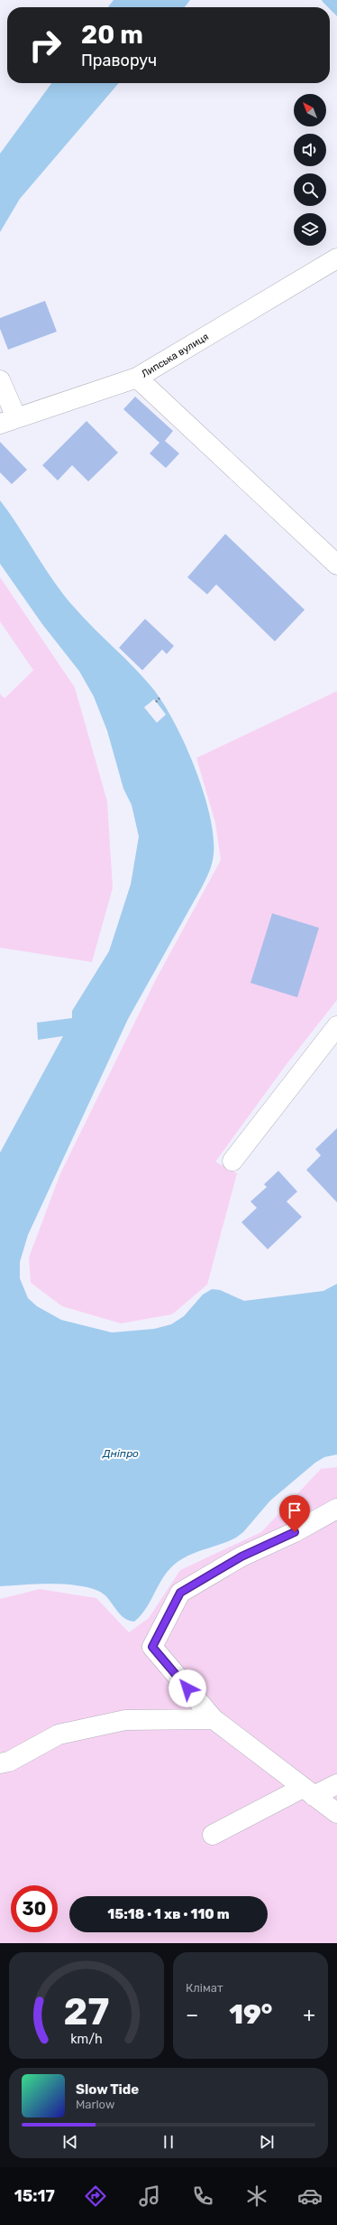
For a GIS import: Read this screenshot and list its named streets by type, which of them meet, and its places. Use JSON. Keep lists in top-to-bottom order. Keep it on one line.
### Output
{"streets":{"street":["Липська вулиця"]},"water":["Дніпро"],"north":"top left","page":{"turn":["20 m","Праворуч"],"limit":"30","trip":"15:18 · 1 хв · 110 m","tile":"Клімат","heat":["−","19°","+"],"song":["Slow Tide","Marlow"],"tabs":"15:17","gauge":["27","km/h"]}}
